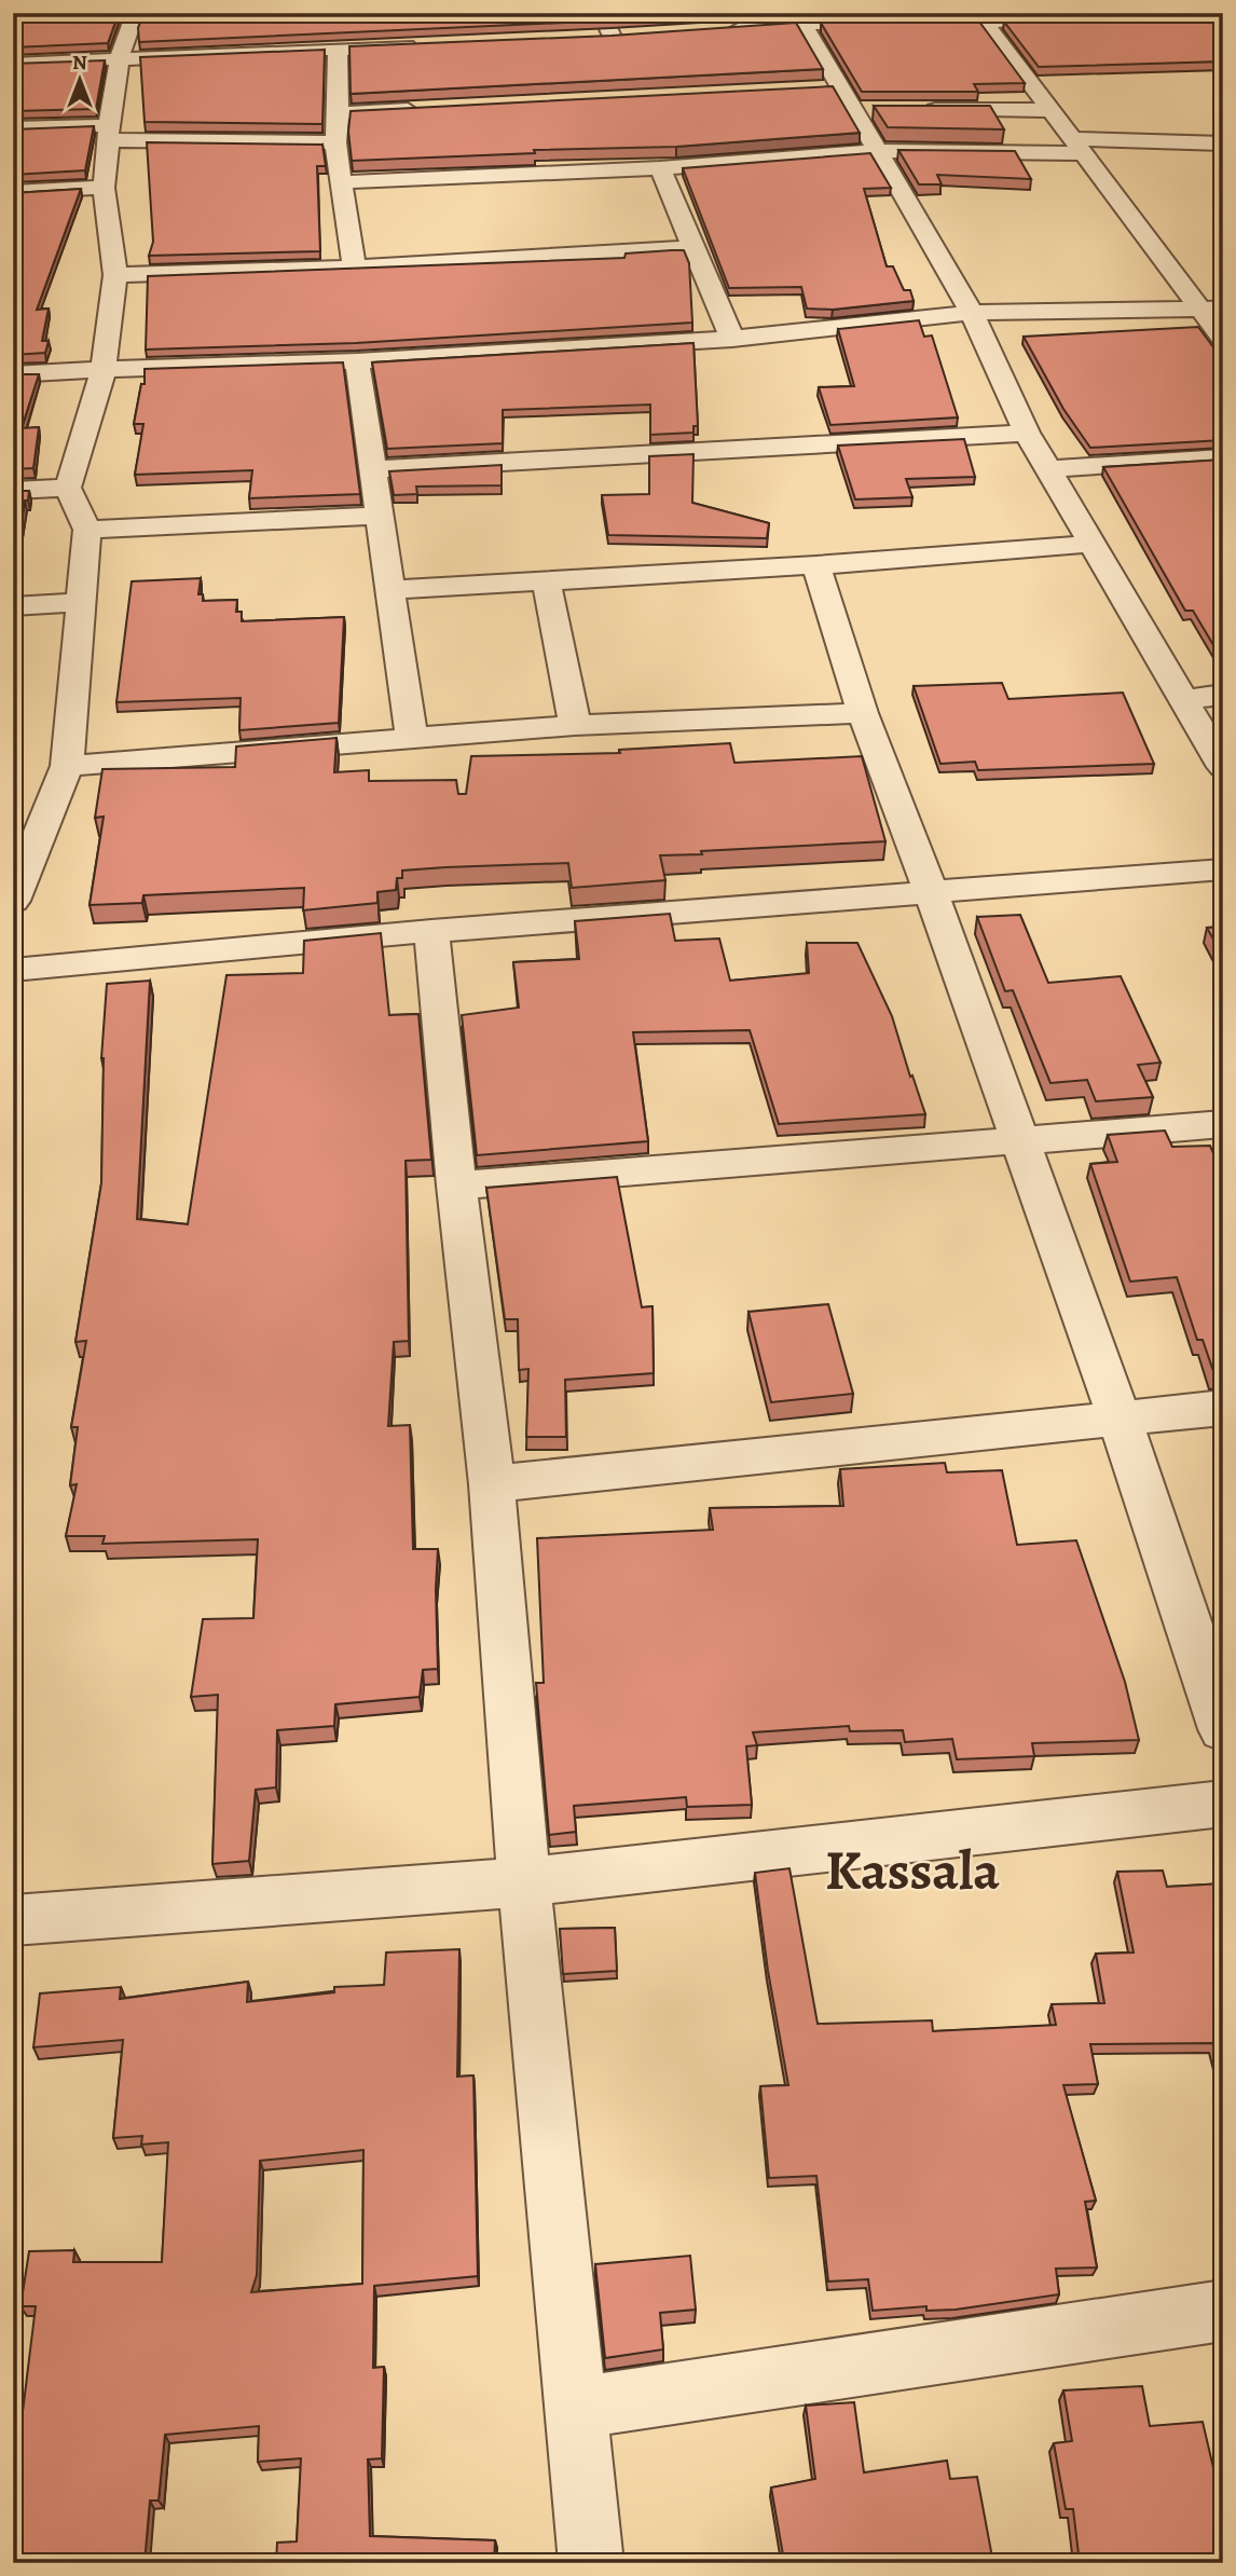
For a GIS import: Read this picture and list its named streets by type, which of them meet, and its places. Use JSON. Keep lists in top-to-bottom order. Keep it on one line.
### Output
{"districts":["Kassala"],"north":"top"}
